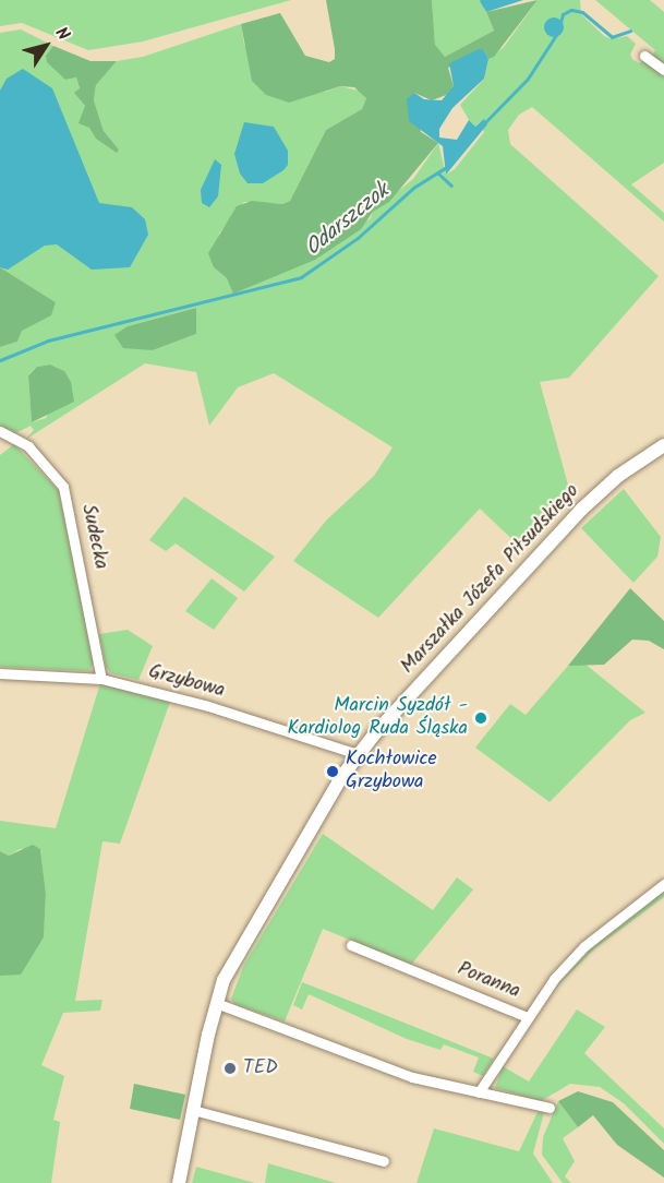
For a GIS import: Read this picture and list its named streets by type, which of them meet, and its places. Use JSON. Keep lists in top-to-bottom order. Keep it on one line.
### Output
{"streets":{"street":["Sudecka","Marszałka Józefa Piłsudskiego","Grzybowa","Poranna"]},"crossings":[["Sudecka","Grzybowa"],["Marszałka Józefa Piłsudskiego","Grzybowa"]],"water":["Odarszczok"],"places":["Marcin Syzdół - Kardiolog Ruda Śląska","Kochłowice Grzybowa","TED"],"north":"top right"}
